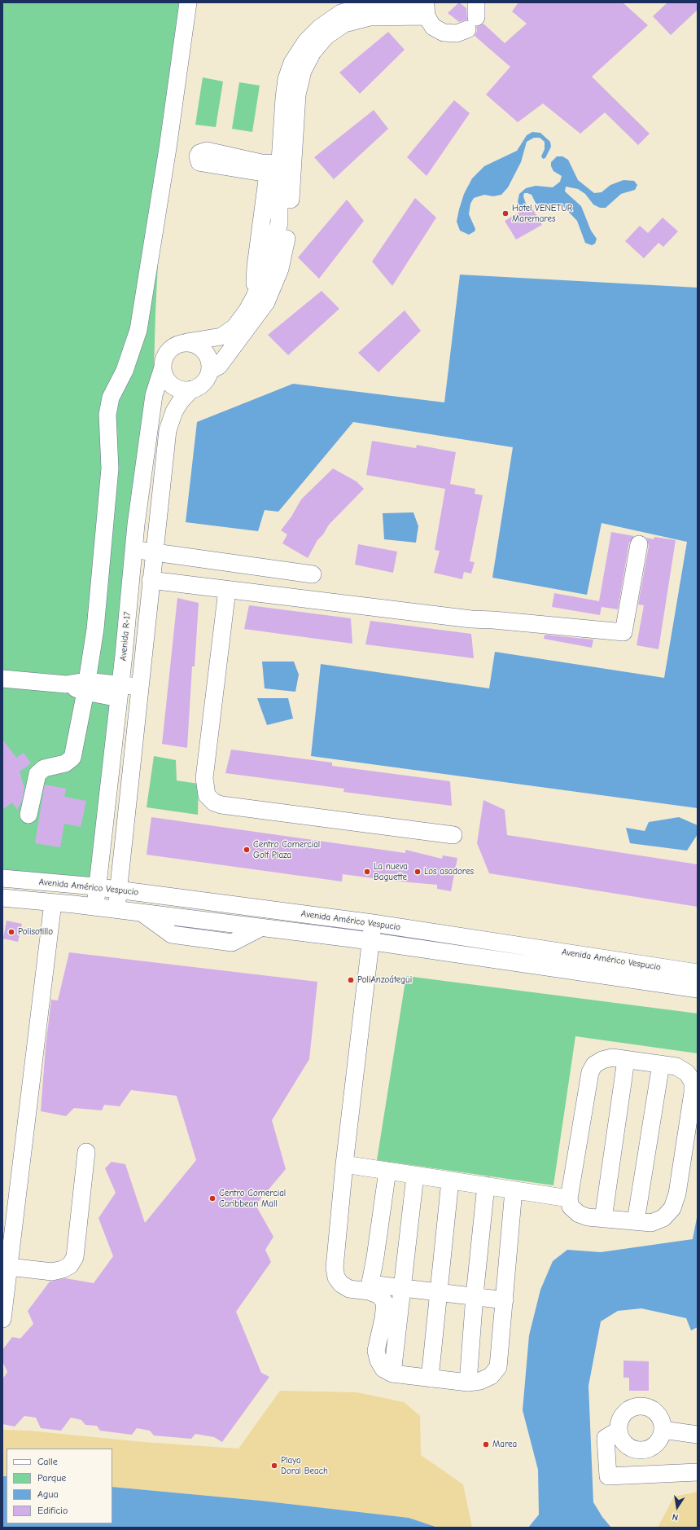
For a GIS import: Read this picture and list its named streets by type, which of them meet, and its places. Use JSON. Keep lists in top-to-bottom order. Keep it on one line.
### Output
{"streets":{"street":["Avenida R-17","Avenida Américo Vespucio"]},"crossings":[["Avenida R-17","Avenida Américo Vespucio"]],"places":["Hotel VENETUR Maremares","Centro Comercial Golf Plaza","La nueva Baguette","Los asadores","Polisotillo","PoliAnzoátegui","Centro Comercial Caribbean Mall","Marea","Playa Doral Beach"],"legend":["Calle","Parque","Agua","Edificio"],"north":"bottom"}
